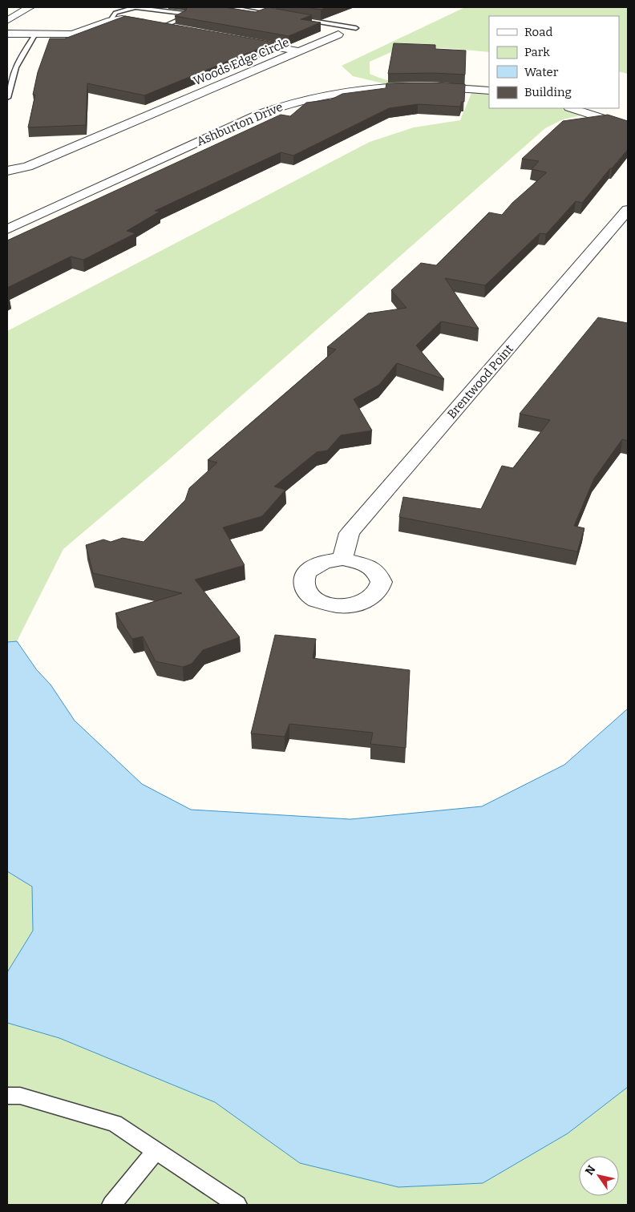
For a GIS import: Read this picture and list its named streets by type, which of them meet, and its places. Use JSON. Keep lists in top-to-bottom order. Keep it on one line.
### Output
{"streets":{"street":["Woods Edge Circle","Ashburton Drive","Brentwood Point"]},"legend":["Road","Park","Water","Building"],"north":"top left"}
